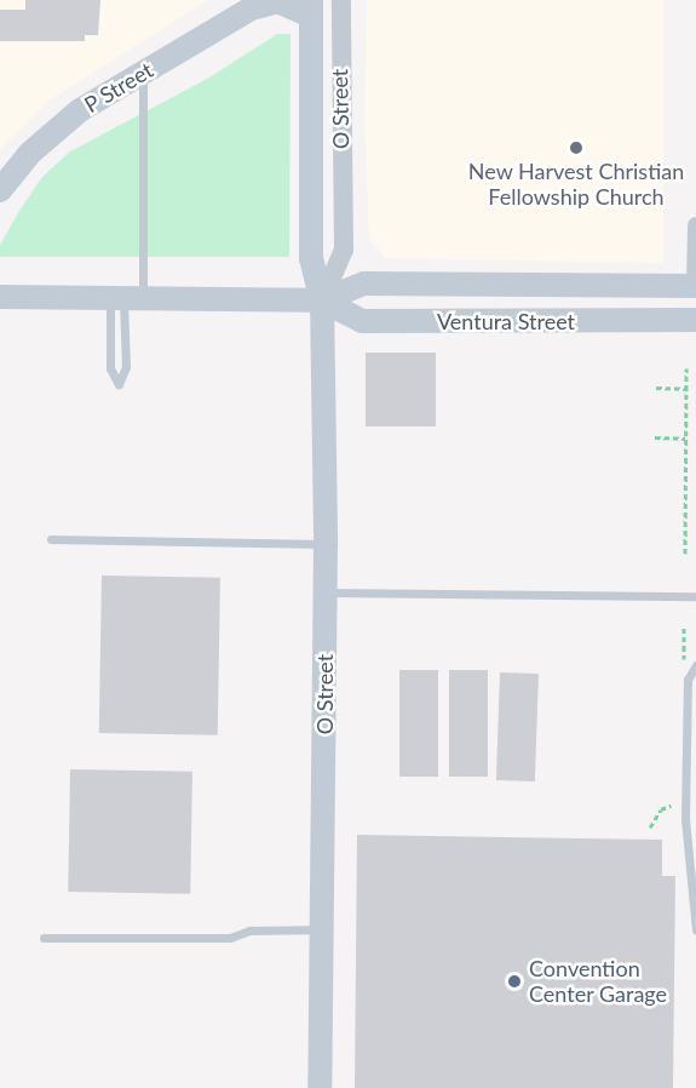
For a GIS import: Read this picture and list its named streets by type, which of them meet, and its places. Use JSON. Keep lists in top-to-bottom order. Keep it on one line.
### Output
{"streets":{"main road":["P Street","O Street","Ventura Street"]},"crossings":[["P Street","O Street"],["O Street","Ventura Street"]],"places":["New Harvest Christian Fellowship Church","Convention Center Garage"]}
